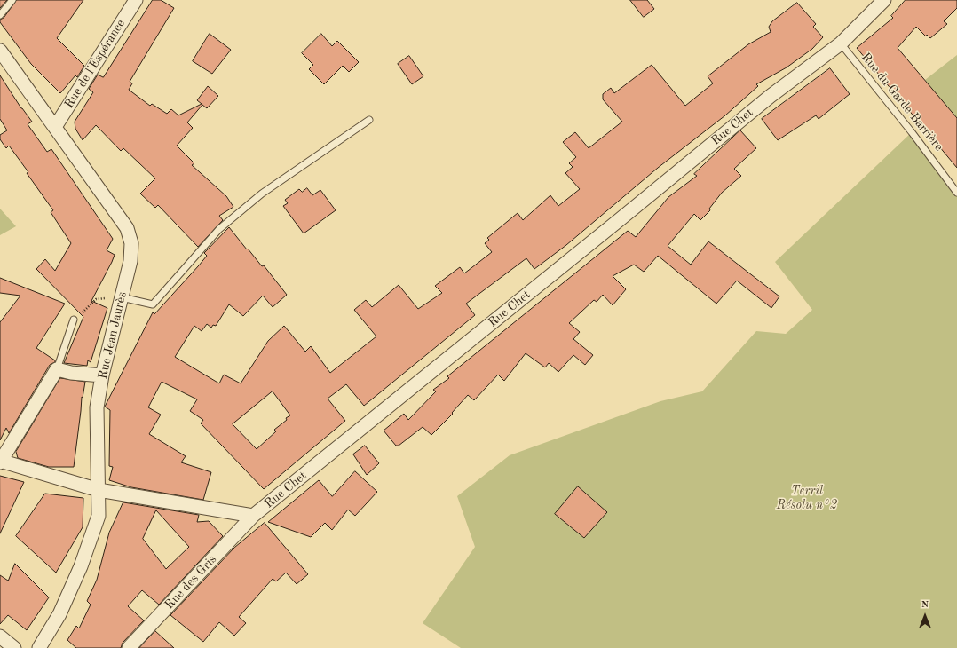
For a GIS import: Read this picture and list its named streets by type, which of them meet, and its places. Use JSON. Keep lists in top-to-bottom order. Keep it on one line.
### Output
{"streets":{"street":["Rue de l'Espérance","Rue Chet","Rue Jean Jaurès","Rue des Gris"],"lane":["Rue du Garde Barrière"]},"crossings":[["Rue de l'Espérance","Rue Jean Jaurès"],["Rue du Garde Barrière","Rue Chet"],["Rue Chet","Rue Jean Jaurès"],["Rue Chet","Rue des Gris"]],"parks":["Terril Résolu n°2"],"north":"top"}
